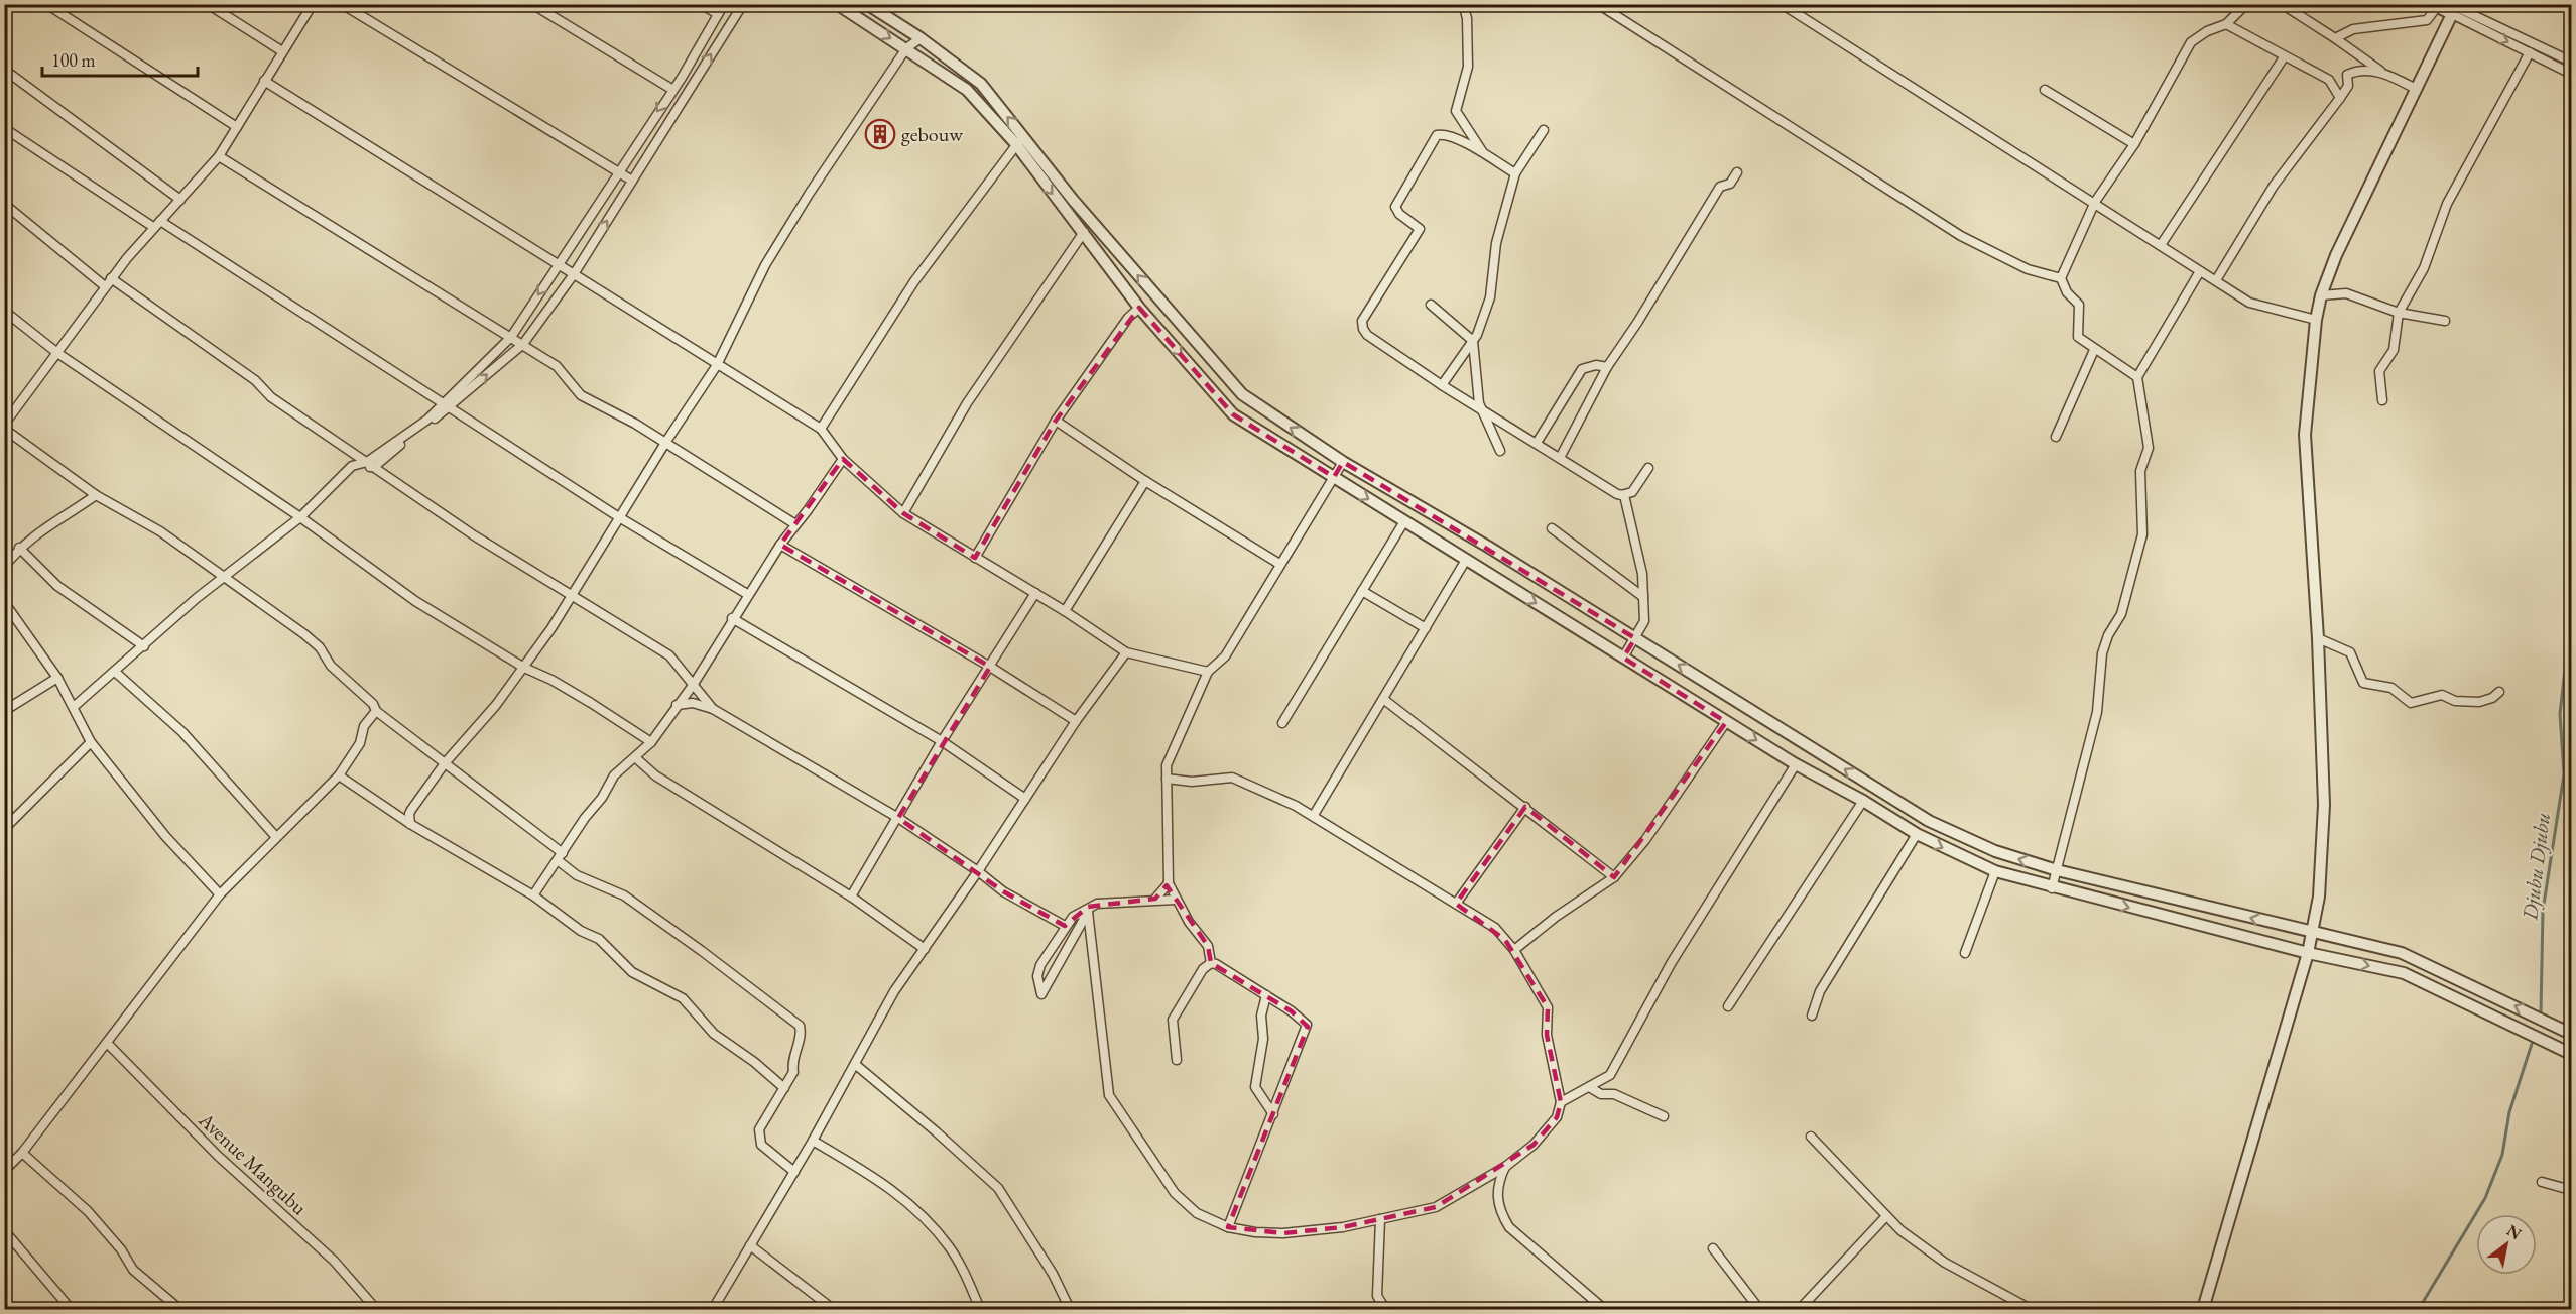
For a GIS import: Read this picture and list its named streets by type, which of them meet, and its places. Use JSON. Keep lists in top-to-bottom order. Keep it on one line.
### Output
{"streets":{"street":["Avenue Mangubu"]},"water":["Djubu Djubu"],"places":{"building":["gebouw"]},"scale_bar":"100 m","north":"top right"}
